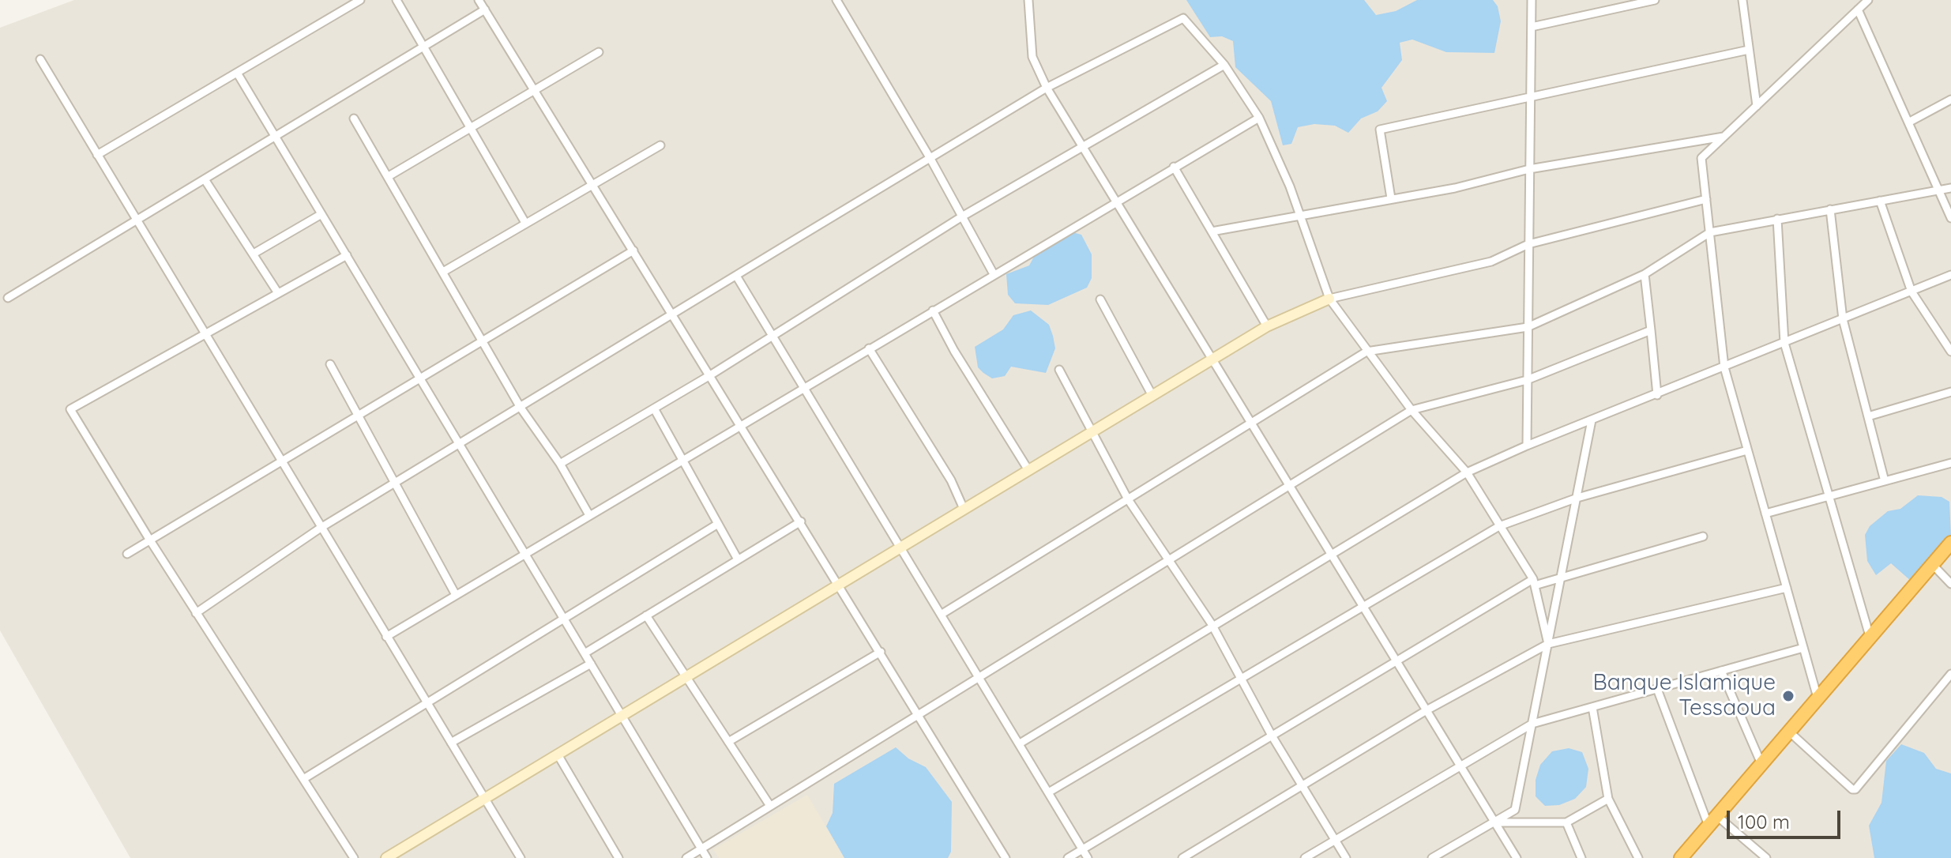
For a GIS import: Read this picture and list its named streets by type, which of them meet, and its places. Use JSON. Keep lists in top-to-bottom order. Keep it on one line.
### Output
{"places":["Banque Islamique Tessaoua"],"scale_bar":"100 m"}
